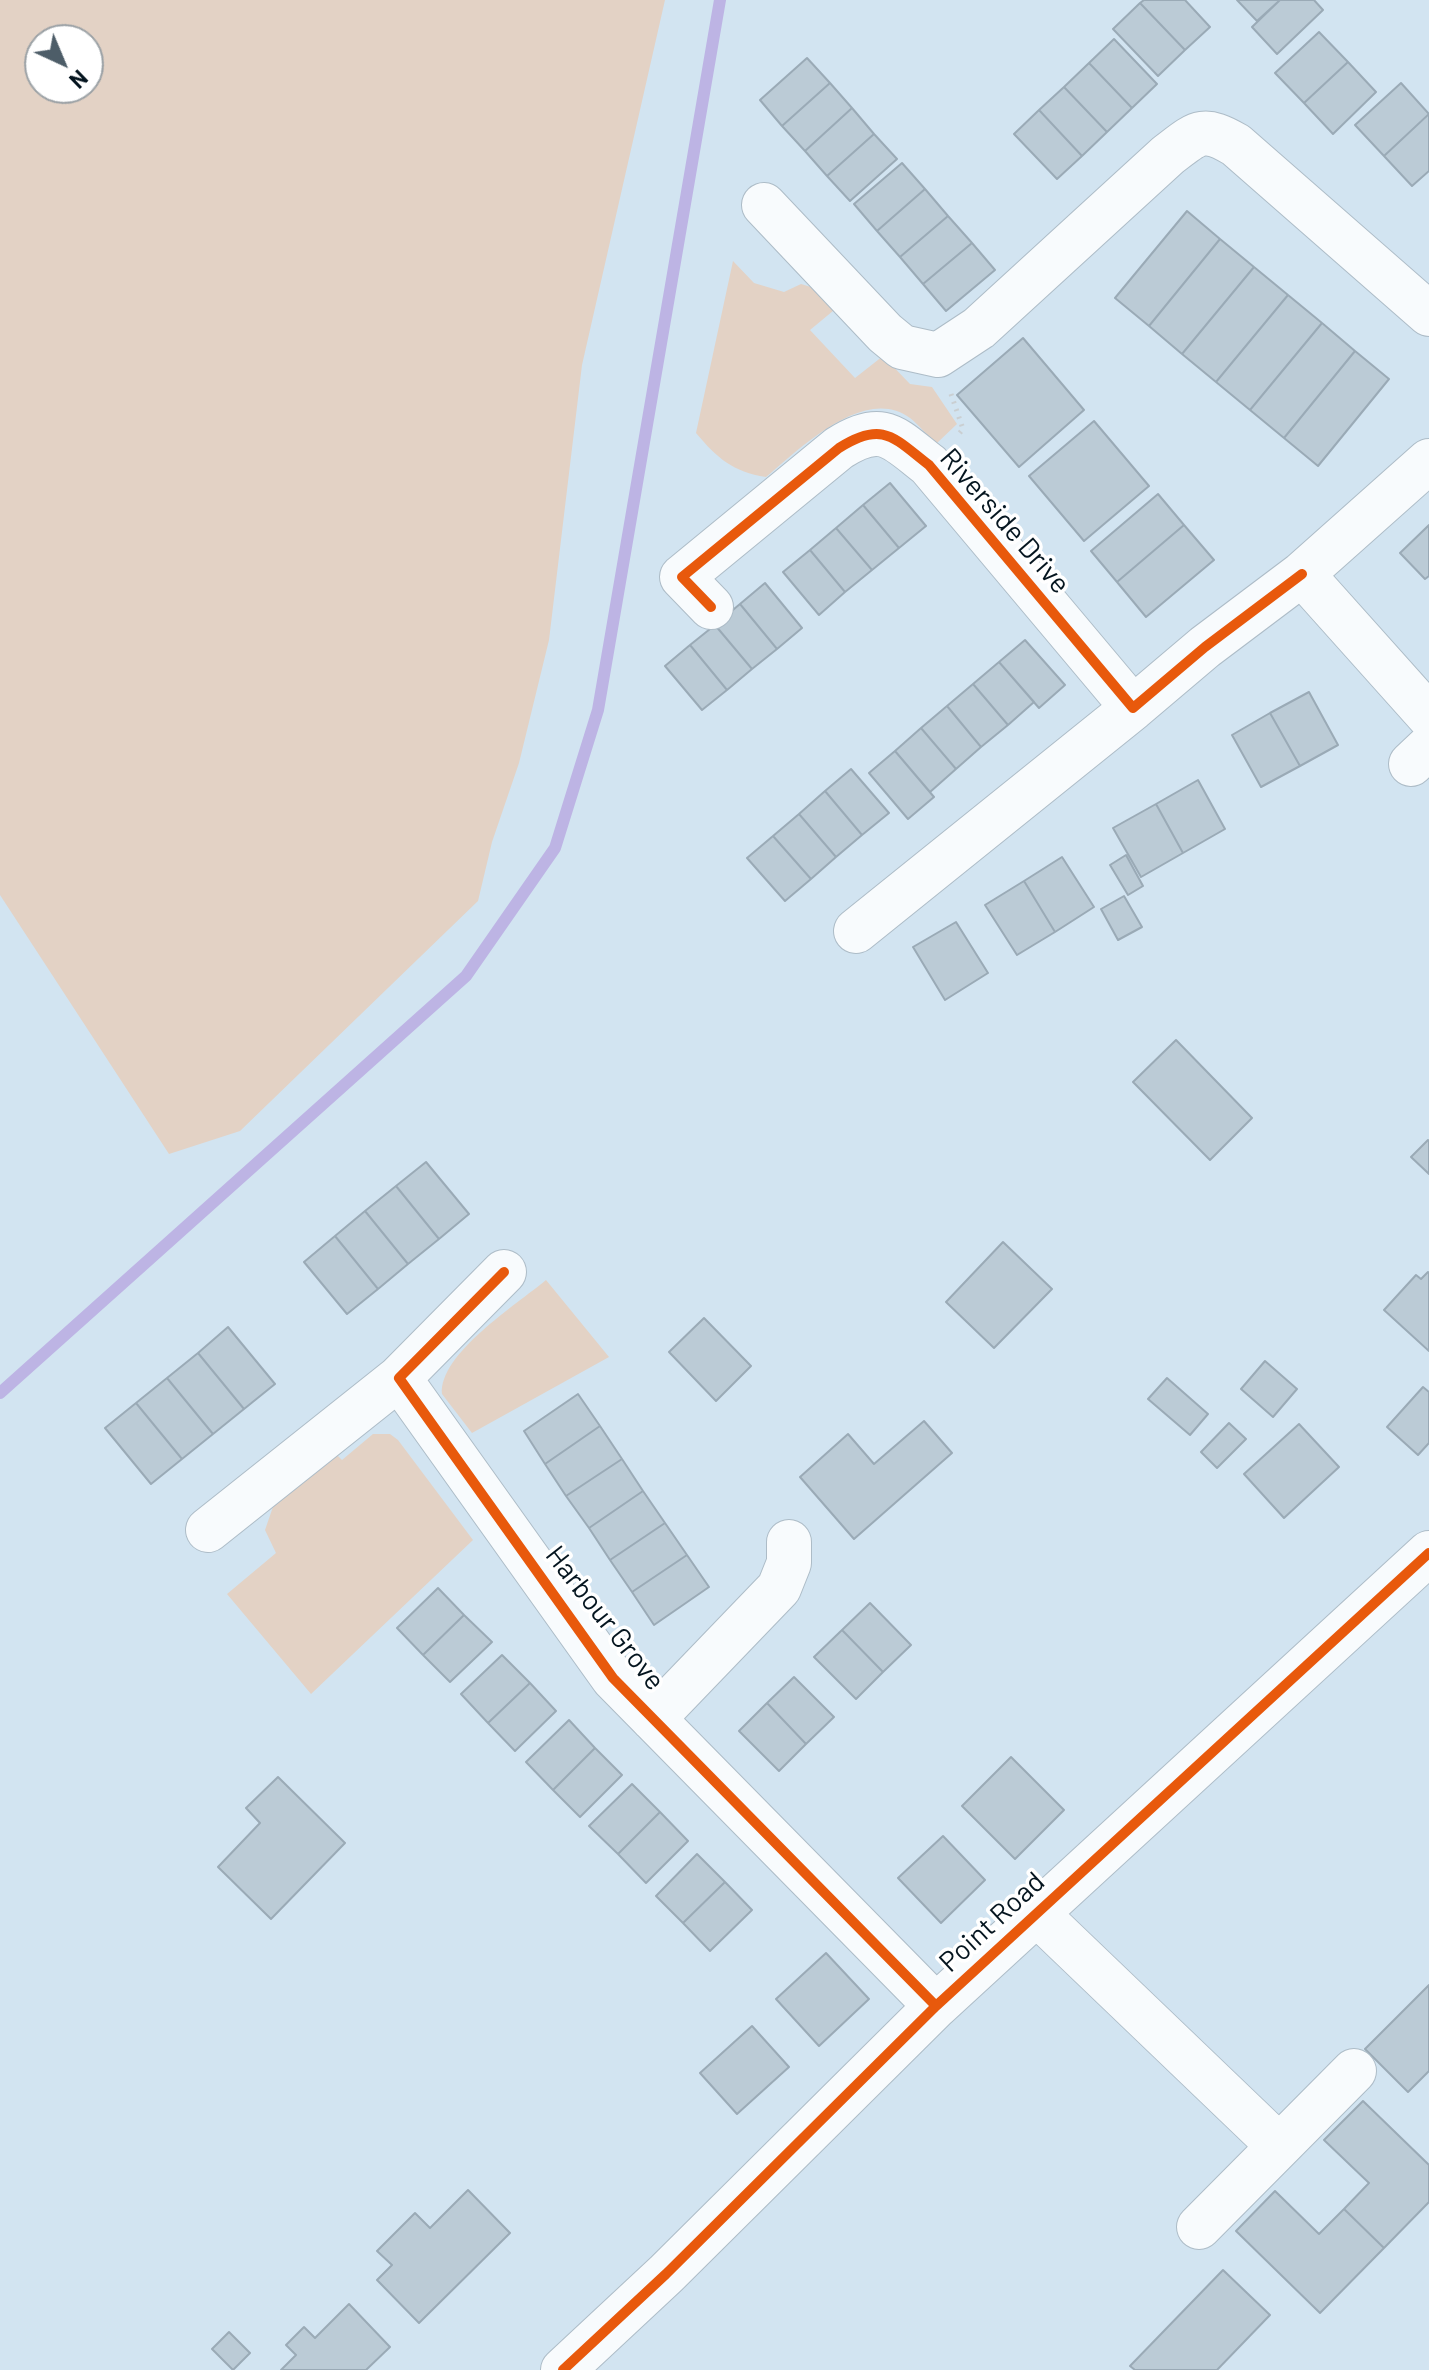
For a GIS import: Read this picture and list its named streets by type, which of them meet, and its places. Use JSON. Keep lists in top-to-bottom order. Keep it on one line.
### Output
{"streets":{"street":["Riverside Drive","Harbour Grove","Point Road"]},"crossings":[["Harbour Grove","Point Road"]],"north":"bottom right"}
